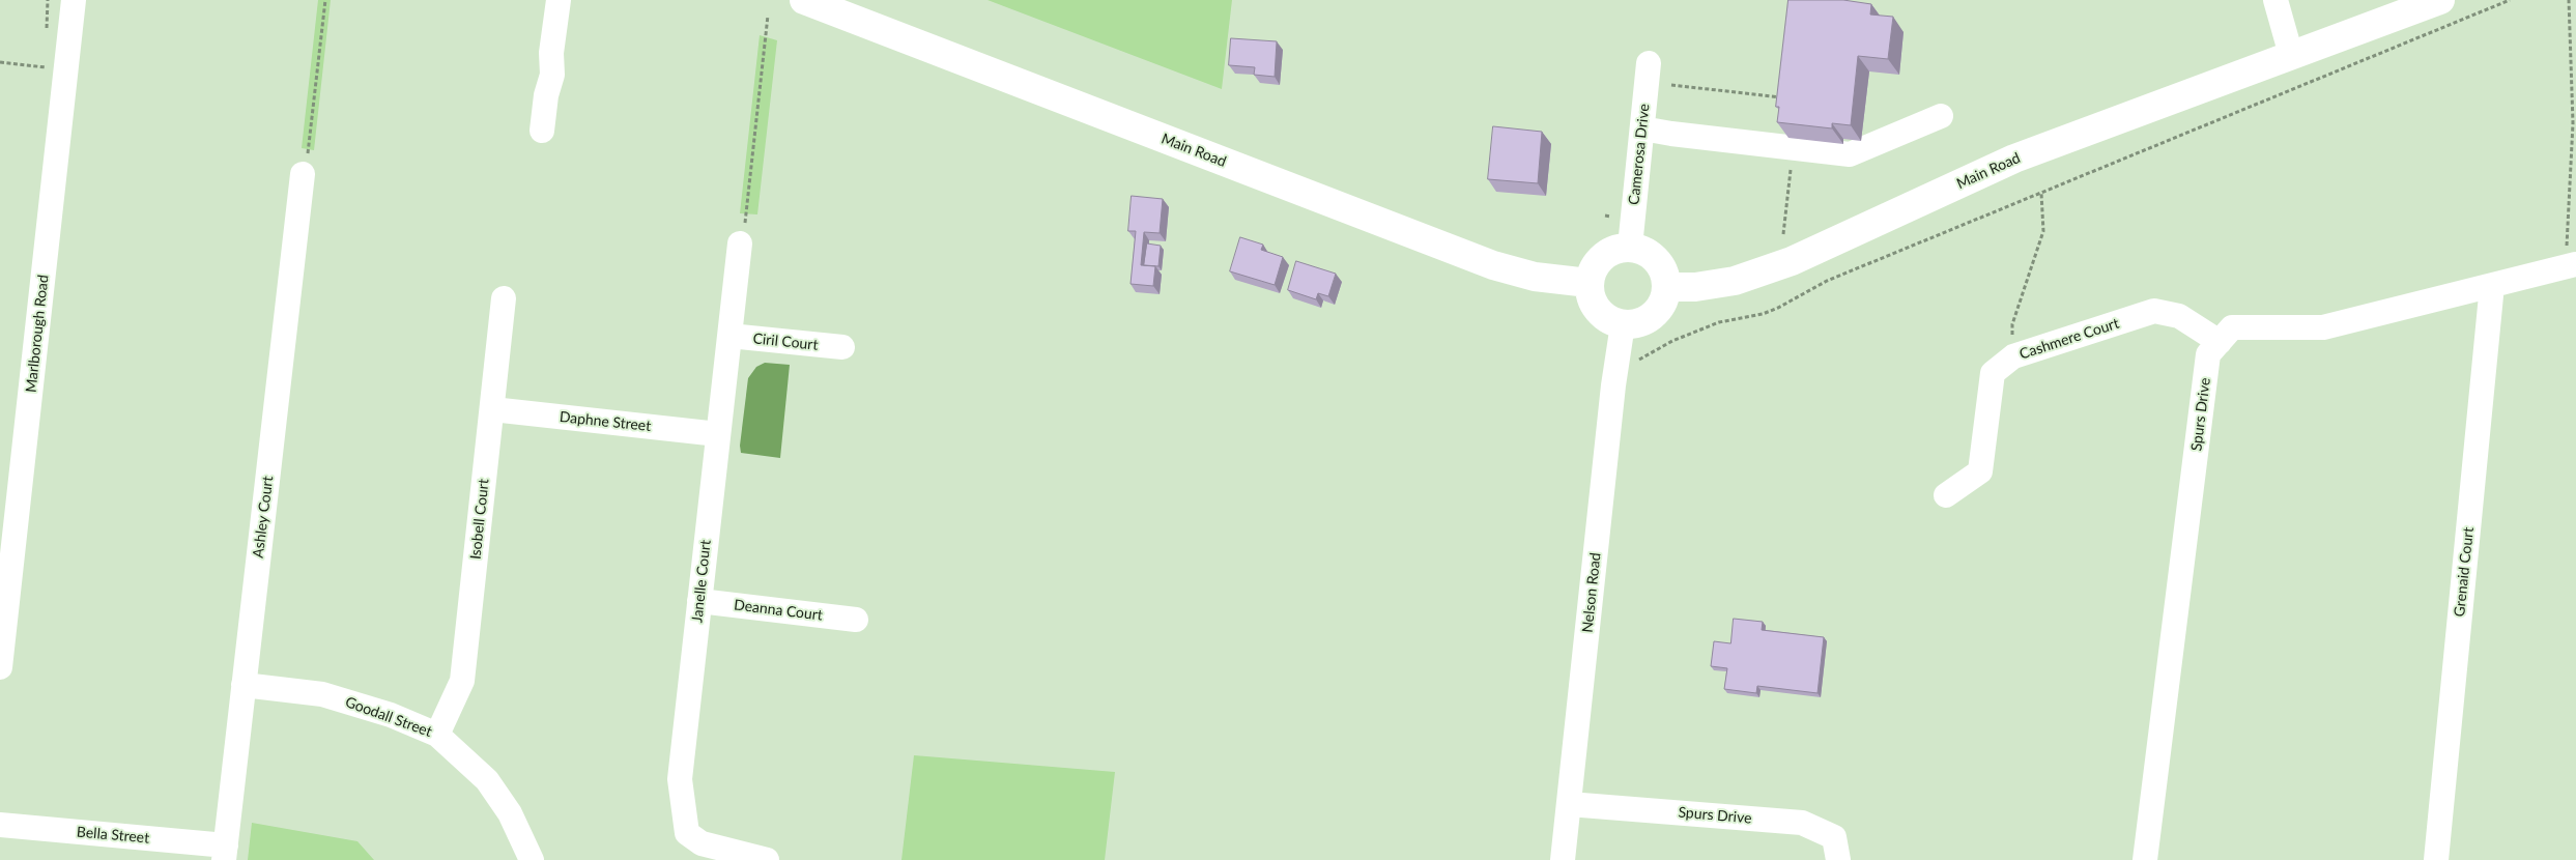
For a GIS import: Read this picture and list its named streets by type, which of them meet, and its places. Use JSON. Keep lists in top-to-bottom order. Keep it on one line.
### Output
{"streets":{"main road":["Main Road"],"street":["Camerosa Drive","Marlborough Road","Cashmere Court","Ciril Court","Spurs Drive","Daphne Street","Ashley Court","Isobell Court","Grenaid Court","Janelle Court","Nelson Road","Deanna Court","Goodall Street","Bella Street"]},"crossings":[["Main Road","Camerosa Drive"],["Main Road","Nelson Road"],["Camerosa Drive","Nelson Road"],["Cashmere Court","Spurs Drive"],["Ciril Court","Janelle Court"],["Spurs Drive","Grenaid Court"],["Spurs Drive","Nelson Road"],["Daphne Street","Isobell Court"],["Daphne Street","Janelle Court"],["Ashley Court","Goodall Street"],["Ashley Court","Bella Street"],["Isobell Court","Goodall Street"],["Janelle Court","Deanna Court"]]}
